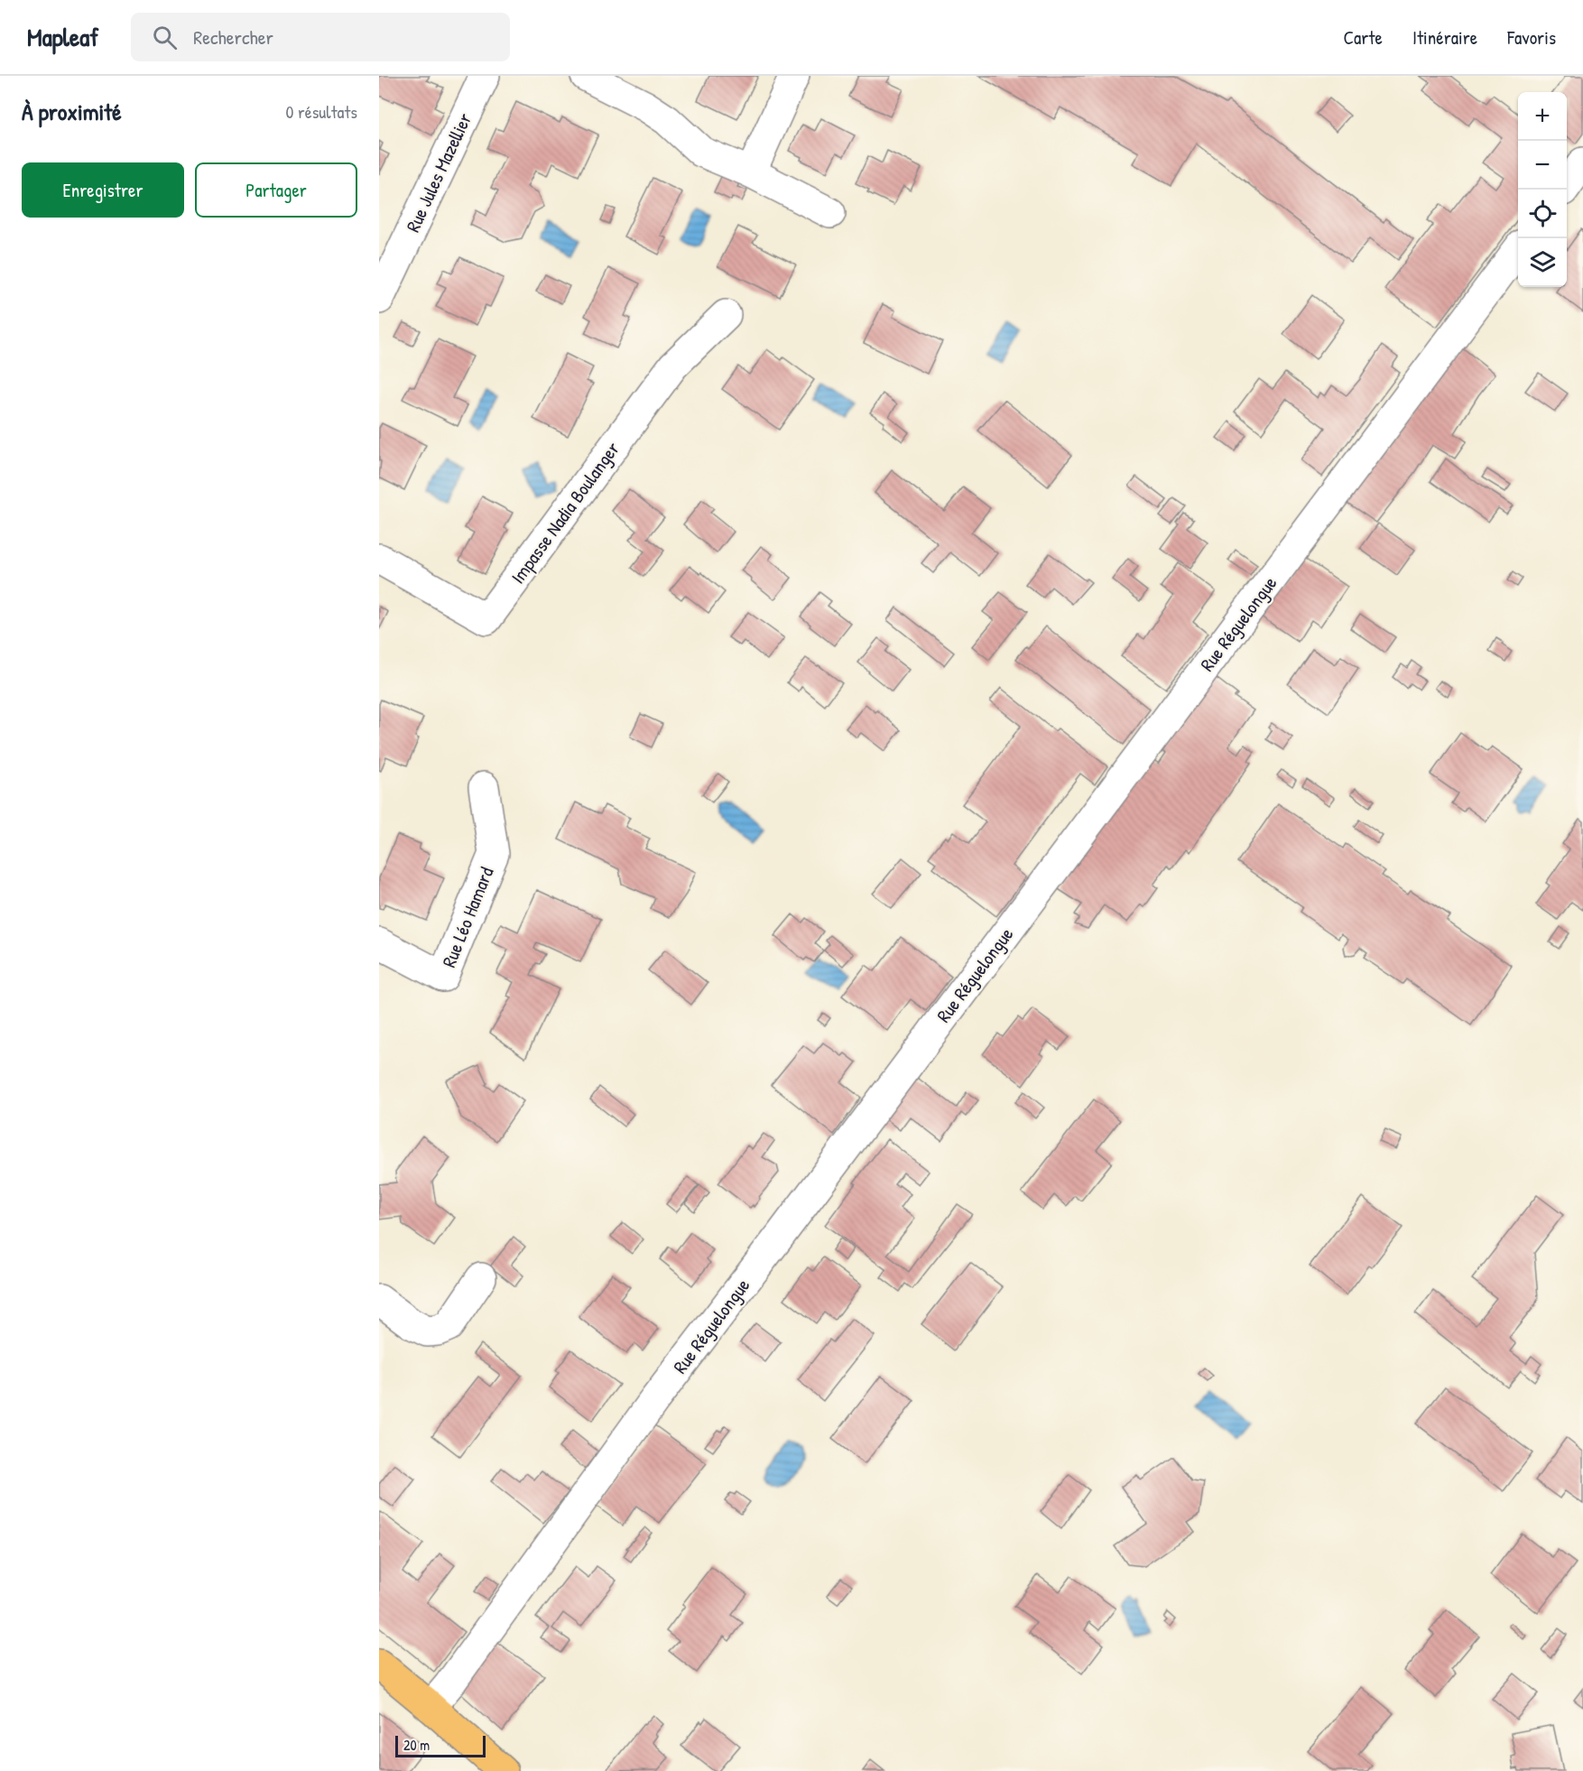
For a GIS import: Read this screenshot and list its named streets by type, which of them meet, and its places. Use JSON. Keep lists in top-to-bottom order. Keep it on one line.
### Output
{"streets":{"street":["Rue Jules Mazellier","Impasse Nadia Boulanger","Rue Réguelongue","Rue Léo Hamard"]},"scale_bar":"20 m","page":{"header":"Mapleaf","search":"Rechercher","nav":["Carte","Itinéraire","Favoris"],"heading":["À proximité","0 résultats"],"map_buttons":["+","−"],"buttons":["Enregistrer","Partager"],"scale":"20 m"}}
